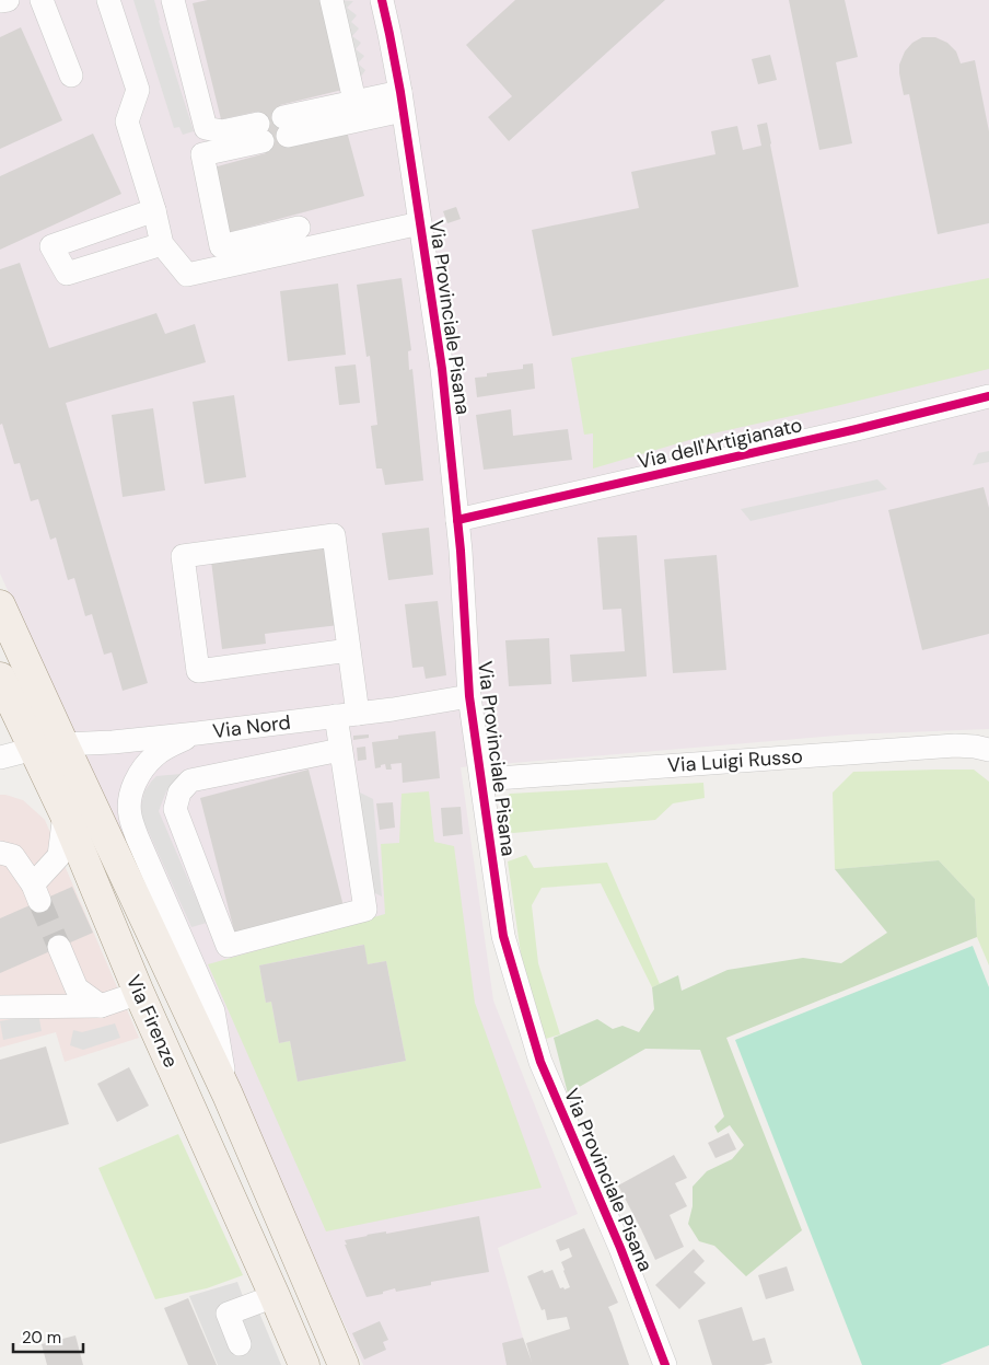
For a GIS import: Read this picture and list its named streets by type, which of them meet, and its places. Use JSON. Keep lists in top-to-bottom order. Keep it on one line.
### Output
{"streets":{"main road":["Via Firenze"],"street":["Via Provinciale Pisana","Via dell'Artigianato","Via Nord","Via Luigi Russo"]},"crossings":[["Via Provinciale Pisana","Via dell'Artigianato"],["Via Provinciale Pisana","Via Nord"],["Via Provinciale Pisana","Via Luigi Russo"],["Via Nord","Via Firenze"]],"scale_bar":"20 m"}
